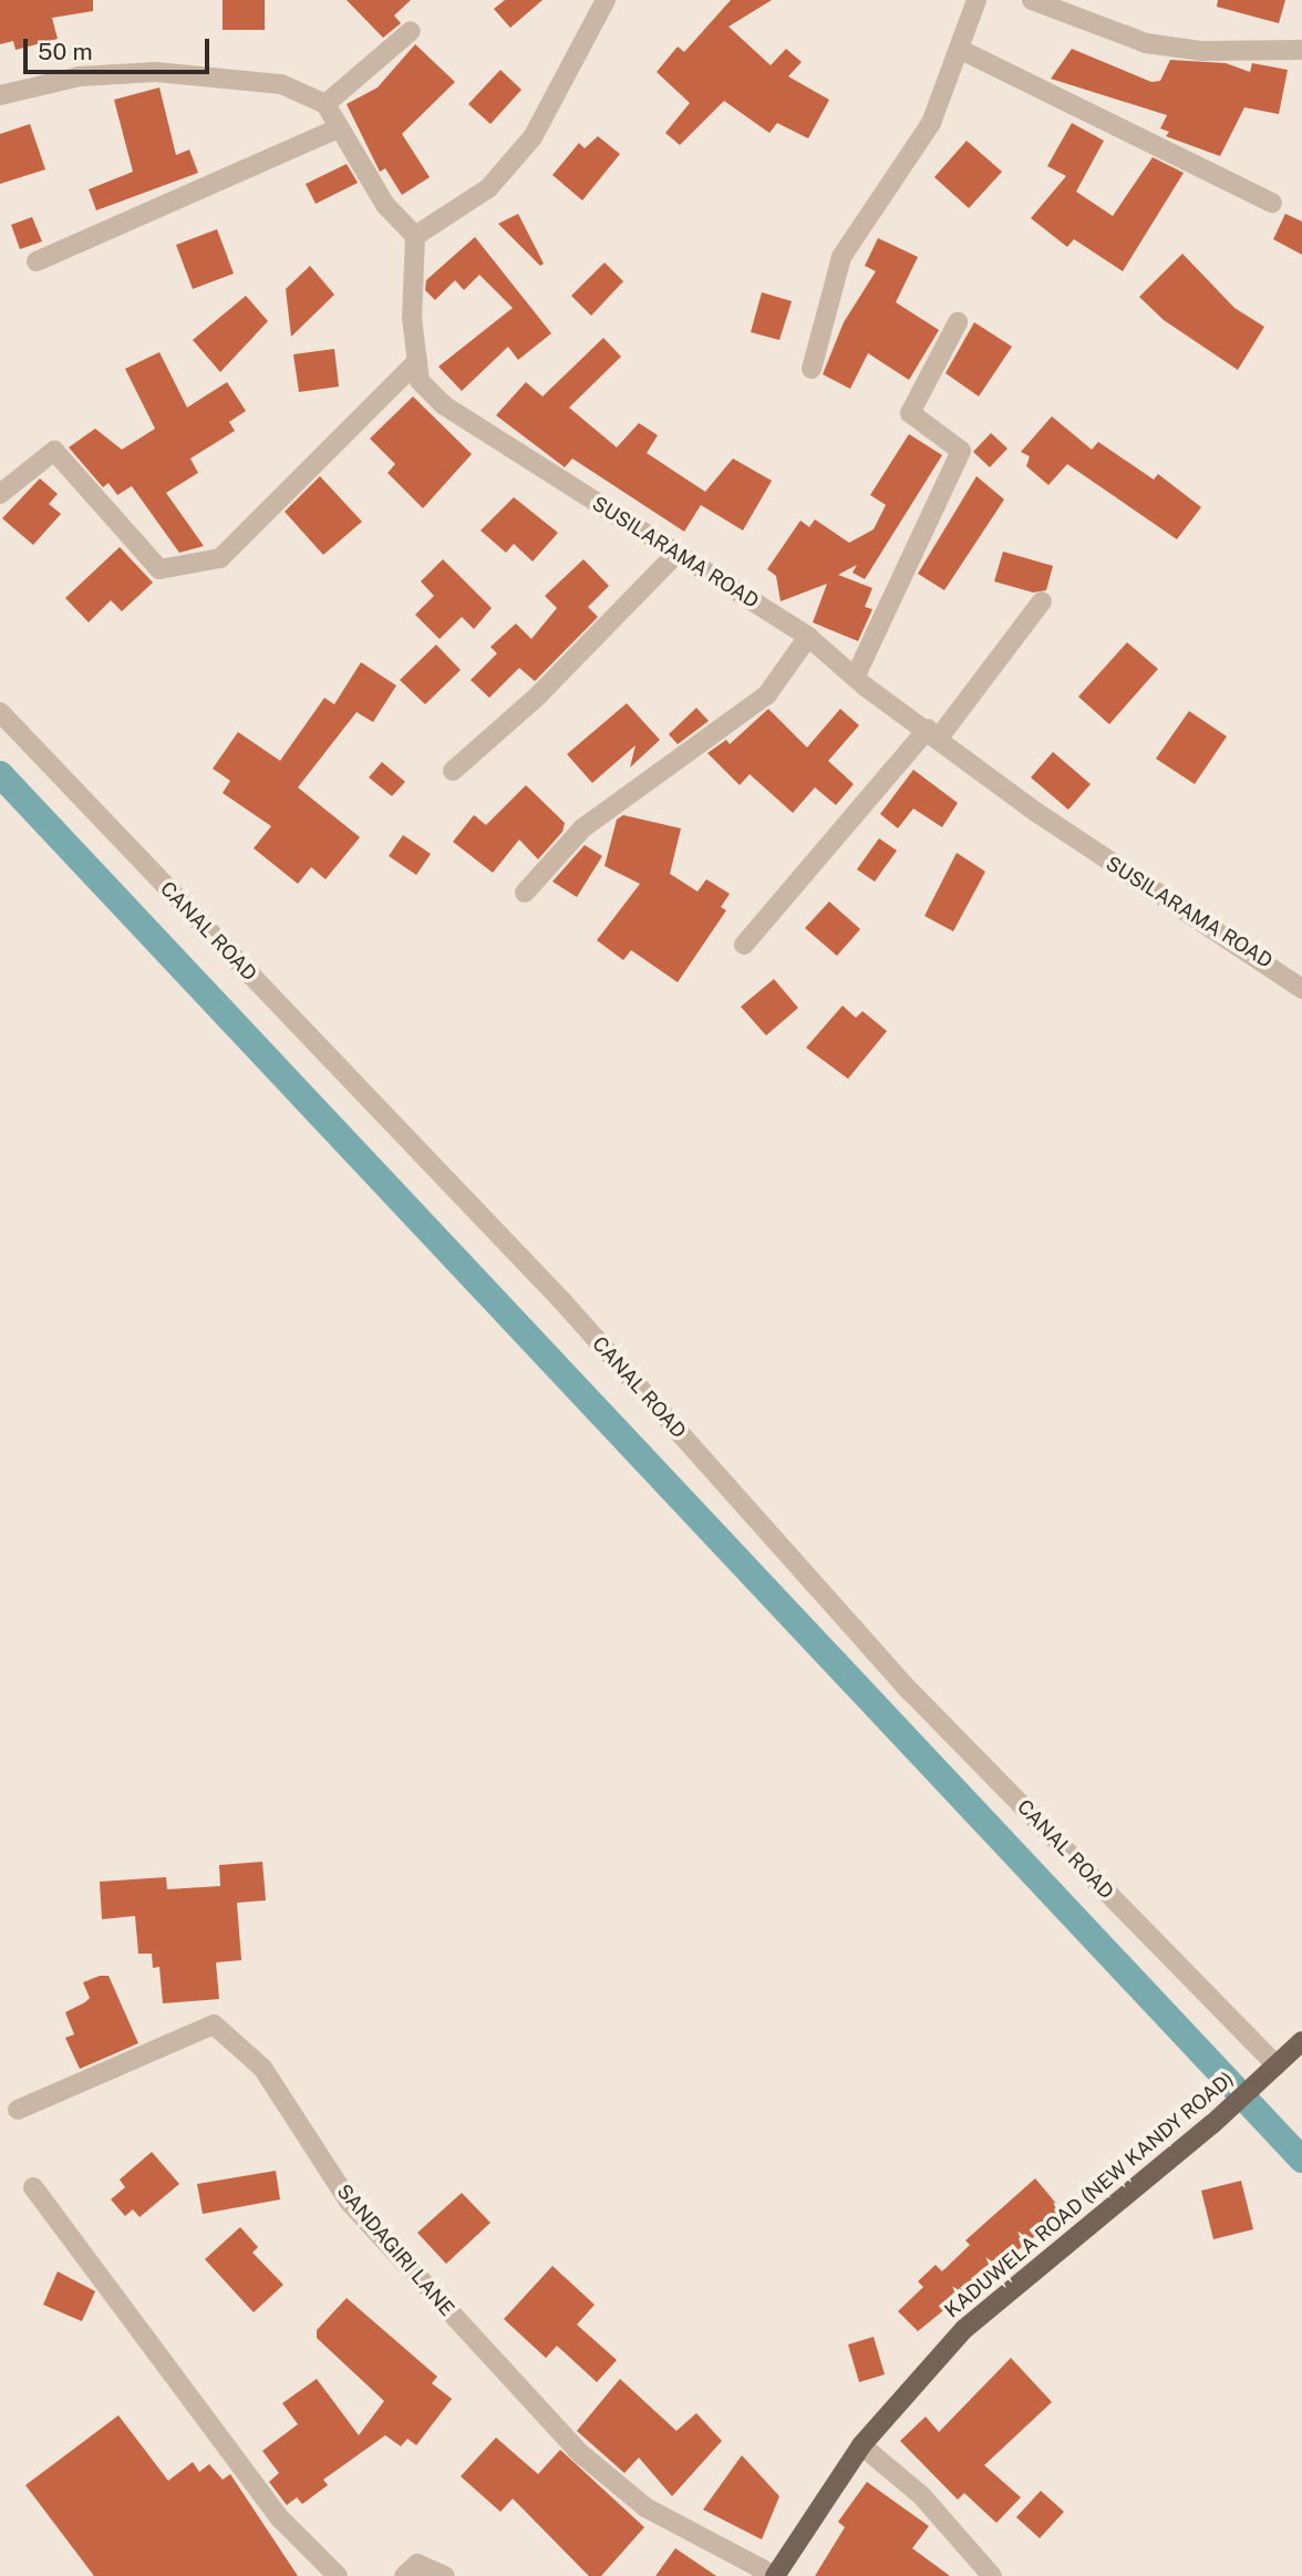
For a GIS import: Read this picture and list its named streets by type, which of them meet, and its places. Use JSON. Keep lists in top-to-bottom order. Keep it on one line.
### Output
{"streets":{"main road":["KADUWELA ROAD (NEW KANDY ROAD)"],"street":["SUSILARAMA ROAD","CANAL ROAD","SANDAGIRI LANE"]},"crossings":[["CANAL ROAD","KADUWELA ROAD (NEW KANDY ROAD)"],["KADUWELA ROAD (NEW KANDY ROAD)","SANDAGIRI LANE"]],"scale_bar":"50 m"}
